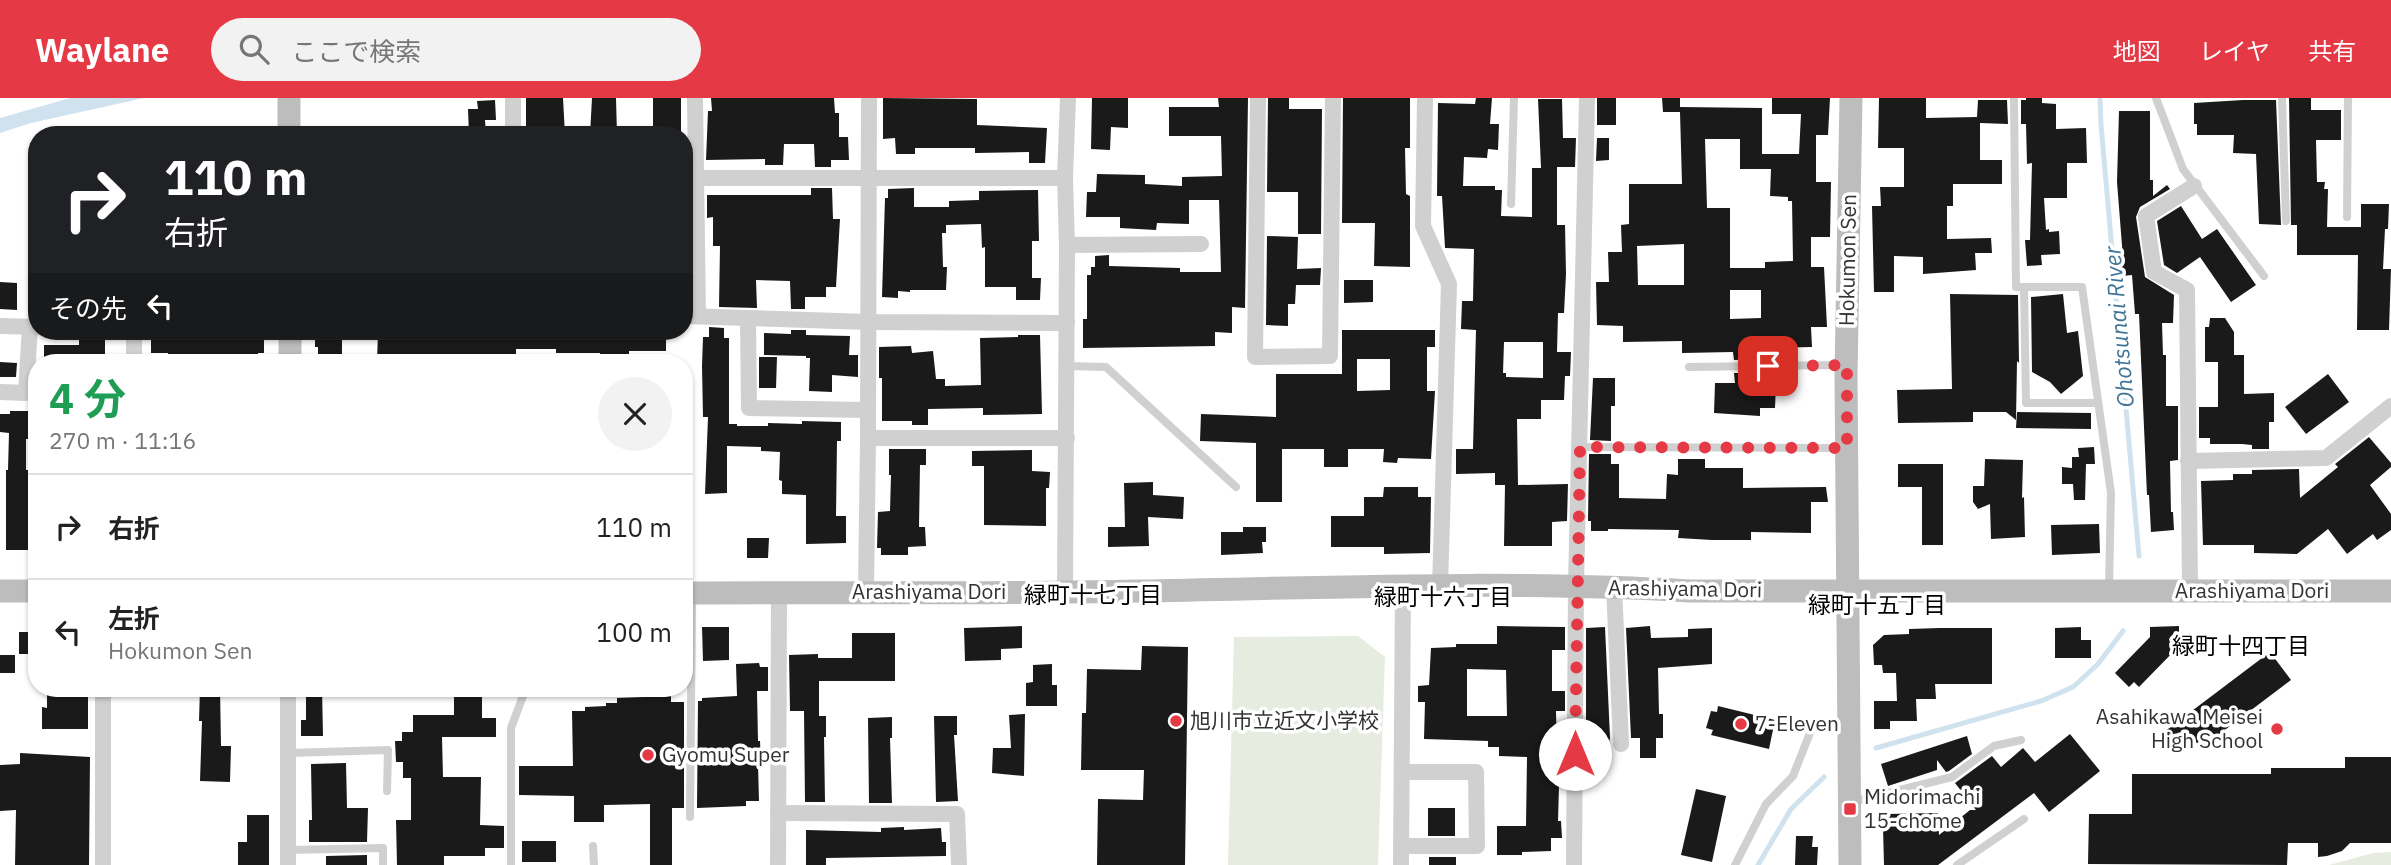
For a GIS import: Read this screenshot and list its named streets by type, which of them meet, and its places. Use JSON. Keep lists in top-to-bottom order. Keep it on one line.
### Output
{"streets":{"street":["Hokumon Sen","Arashiyama Dori"]},"crossings":[["Hokumon Sen","Arashiyama Dori"]],"districts":["緑町十七丁目","緑町十六丁目","緑町十五丁目","緑町十四丁目"],"water":["Ohotsunai River"],"places":{"other":["旭川市立近文小学校","7-Eleven","Asahikawa Meisei High School","Gyomu Super"],"transit":["Midorimachi 15-chome"]},"page":{"header":"Waylane","search":"ここで検索","nav":["地図","レイヤ","共有"],"turn":["110 m","右折"],"then":"その先","heading":["4 分","270 m · 11:16"],"list":[{"name":"右折","value":"110 m"},{"name":"左折","note":"Hokumon Sen","value":"100 m"}]}}
